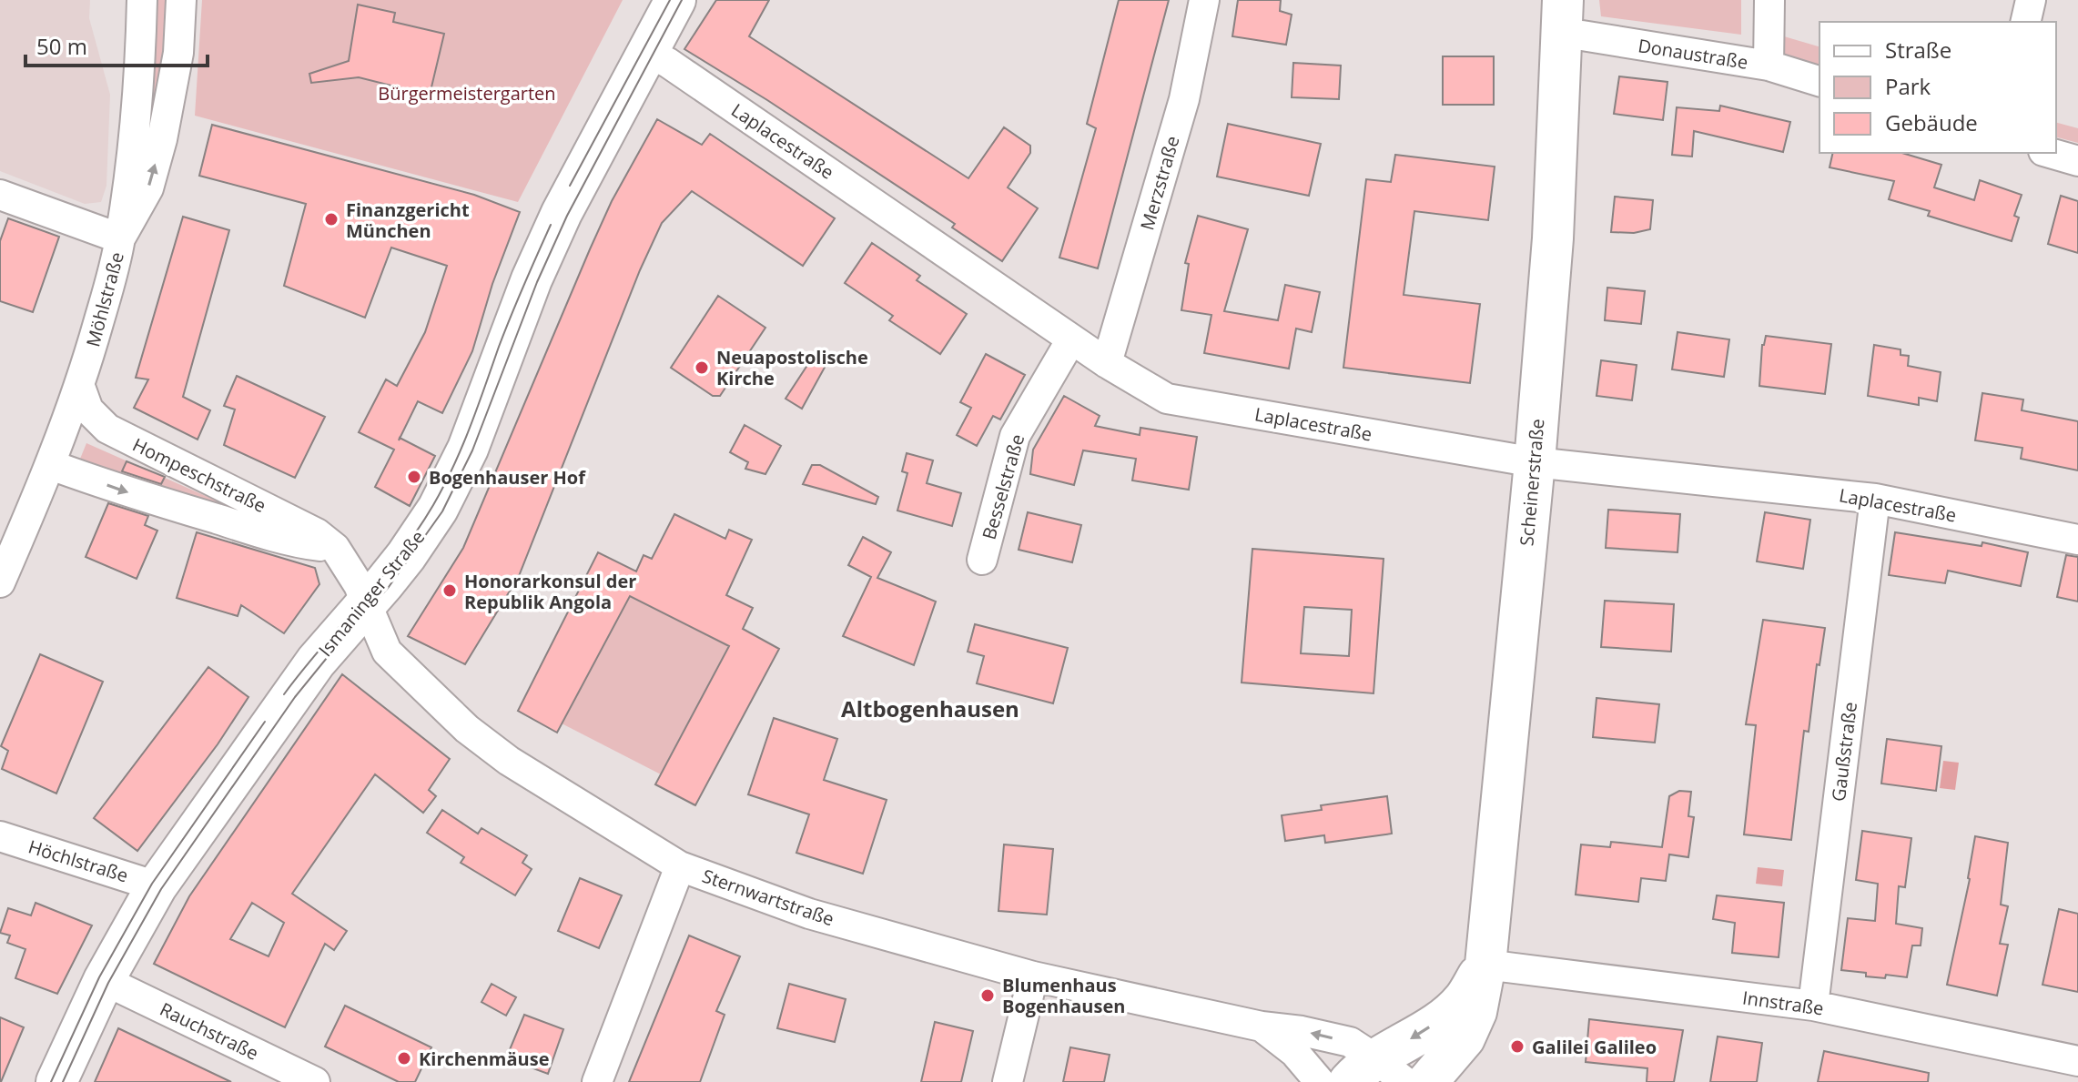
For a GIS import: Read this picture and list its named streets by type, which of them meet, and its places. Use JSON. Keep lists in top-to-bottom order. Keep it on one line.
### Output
{"streets":{"street":["Donaustraße","Laplacestraße","Merzstraße","Möhlstraße","Hompeschstraße","Scheinerstraße","Besselstraße","Ismaninger Straße","Gaußstraße","Höchlstraße","Sternwartstraße","Innstraße","Rauchstraße"]},"crossings":[["Donaustraße","Scheinerstraße"],["Laplacestraße","Merzstraße"],["Laplacestraße","Scheinerstraße"],["Laplacestraße","Besselstraße"],["Laplacestraße","Ismaninger Straße"],["Laplacestraße","Gaußstraße"],["Möhlstraße","Hompeschstraße"],["Hompeschstraße","Ismaninger Straße"],["Hompeschstraße","Sternwartstraße"],["Scheinerstraße","Innstraße"],["Ismaninger Straße","Höchlstraße"],["Ismaninger Straße","Sternwartstraße"],["Ismaninger Straße","Rauchstraße"],["Gaußstraße","Innstraße"]],"districts":["Altbogenhausen"],"parks":["Bürgermeistergarten"],"places":["Finanzgericht München","Neuapostolische Kirche","Bogenhauser Hof","Honorarkonsul der Republik Angola","Blumenhaus Bogenhausen","Galilei Galileo","Kirchenmäuse"],"legend":["Straße","Park","Gebäude"],"scale_bar":"50 m"}
